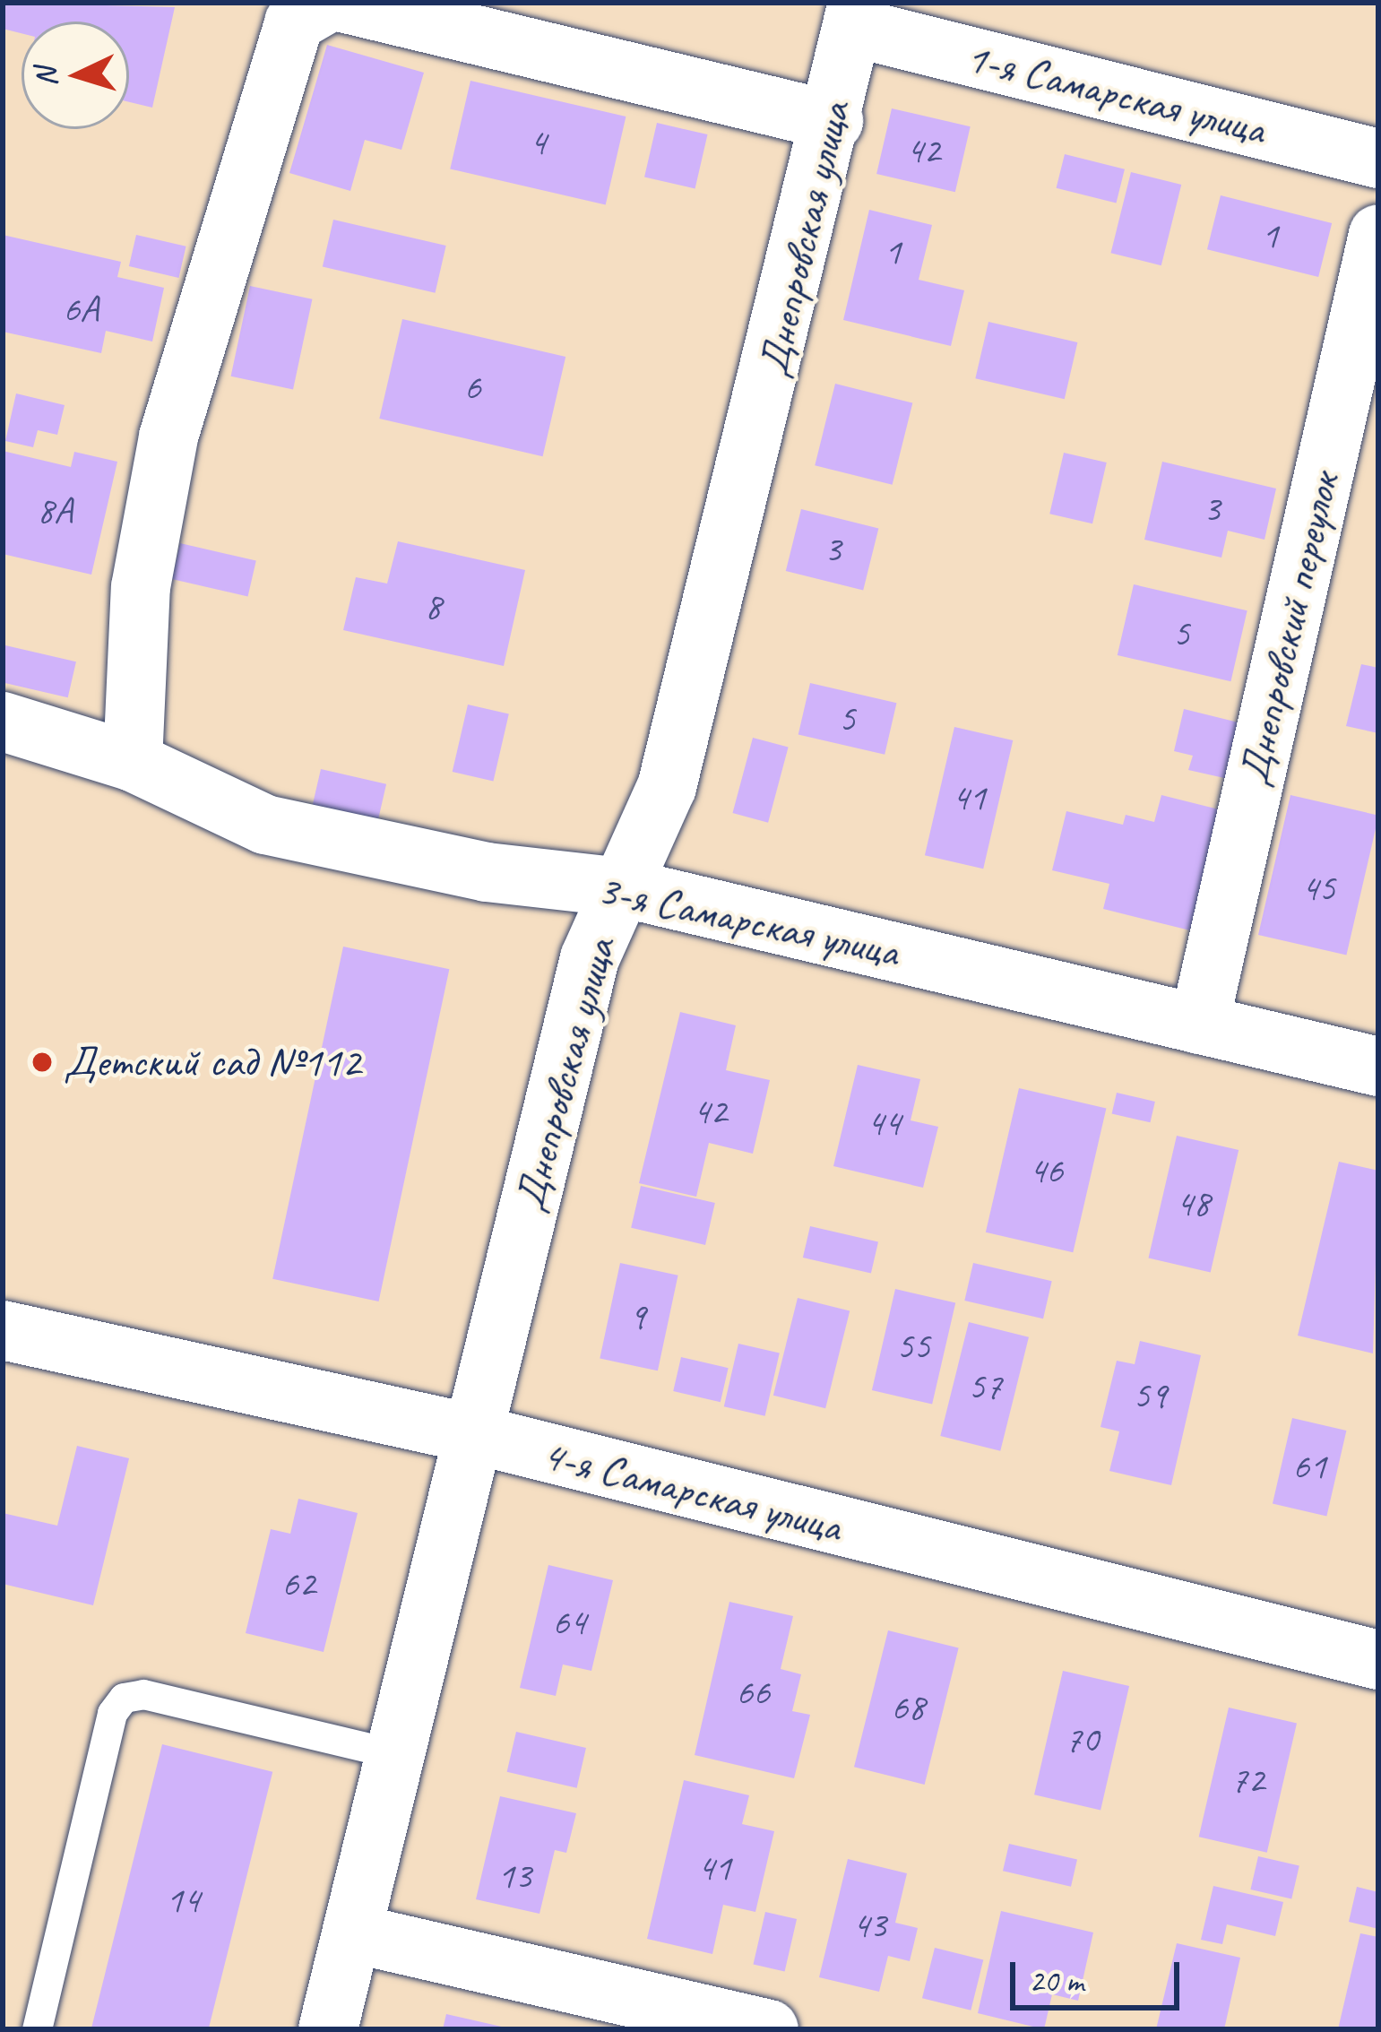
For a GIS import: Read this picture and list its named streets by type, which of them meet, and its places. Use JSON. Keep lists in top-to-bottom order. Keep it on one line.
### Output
{"streets":{"street":["1-я Самарская улица","Днепровская улица","Днепровский переулок","3-я Самарская улица","4-я Самарская улица"]},"crossings":[["1-я Самарская улица","Днепровская улица"],["Днепровская улица","3-я Самарская улица"],["Днепровская улица","4-я Самарская улица"],["Днепровский переулок","3-я Самарская улица"]],"places":["Детский сад №112"],"house_numbers":["4","42","1","1","6А","6","3","8А","3","8","5","5","41","45","42","44","46","48","9","55","57","59","61","62","64","66","68","70","72","41","13","14","43"],"scale_bar":"20 m","north":"left"}
